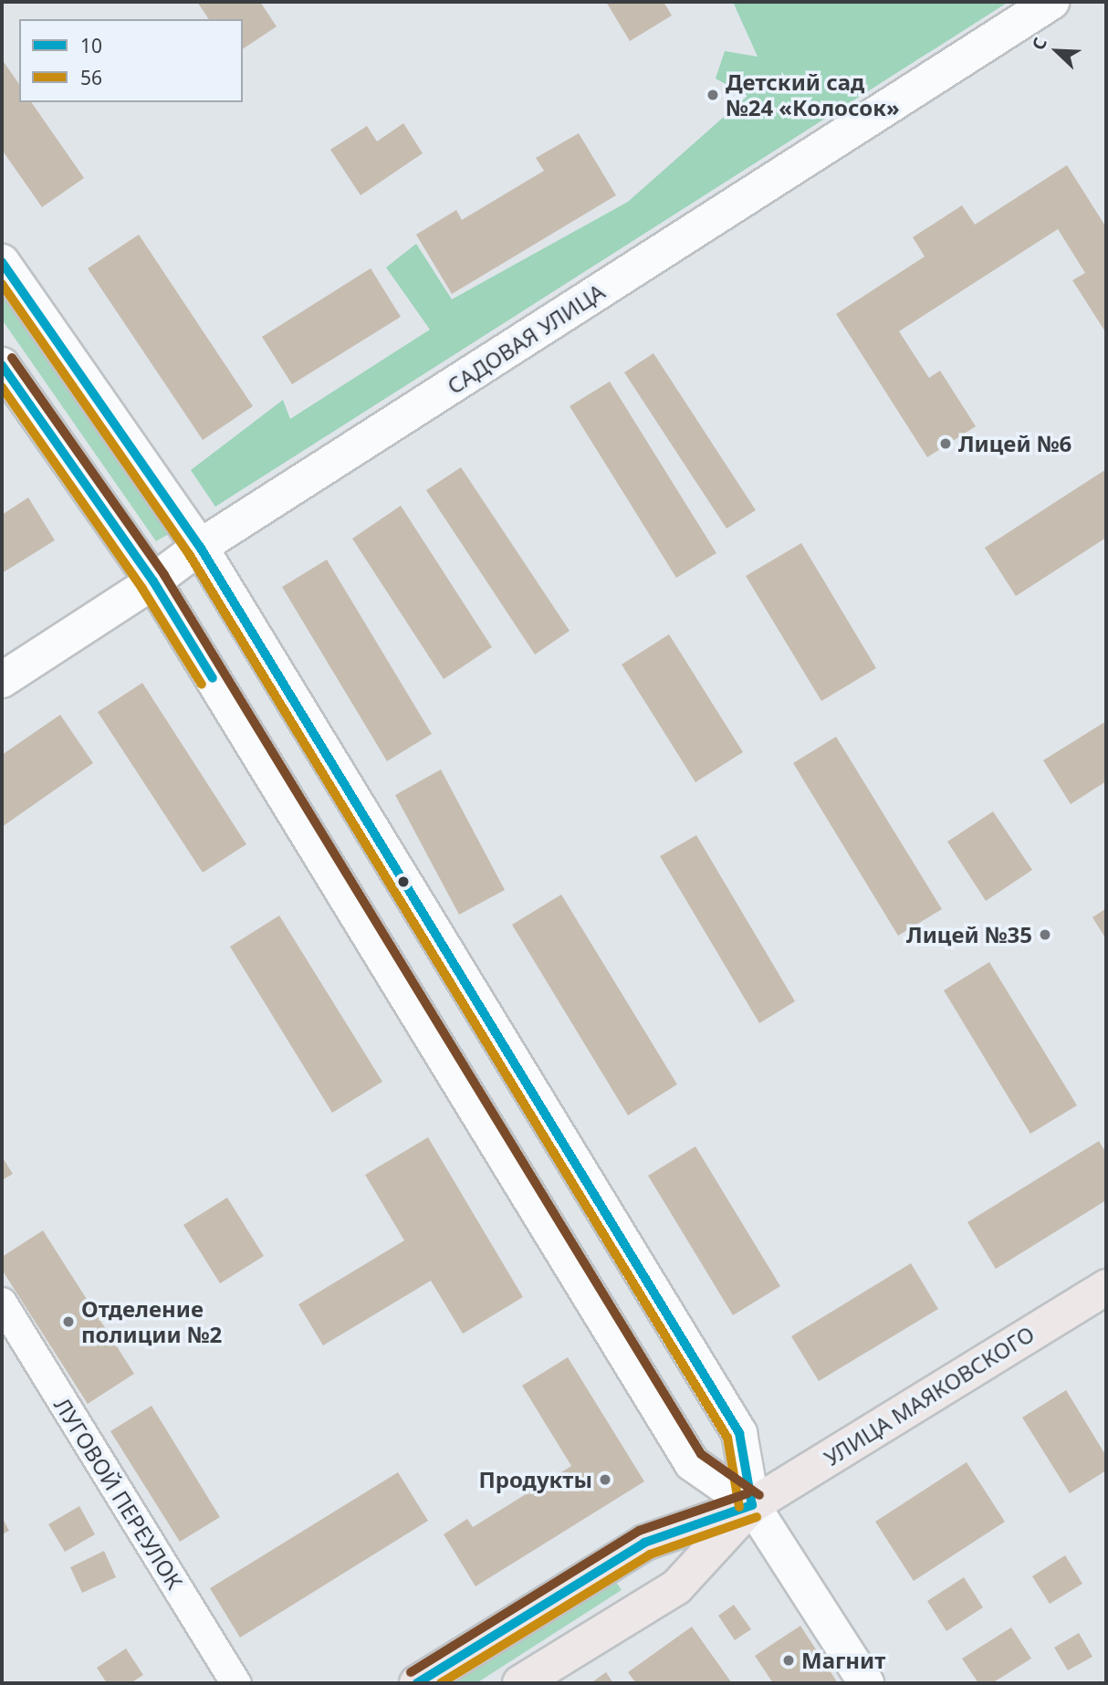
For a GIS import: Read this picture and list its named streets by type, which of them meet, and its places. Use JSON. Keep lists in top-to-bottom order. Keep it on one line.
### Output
{"streets":{"main road":["УЛИЦА МАЯКОВСКОГО"],"street":["САДОВАЯ УЛИЦА","ЛУГОВОЙ ПЕРЕУЛОК"]},"places":["Детский сад №24 «Колосок»","Лицей №6","Лицей №35","Отделение полиции №2","Продукты","Магнит"],"lines":["transit line 10","transit line 56"],"legend":["10","56"],"north":"top left"}
